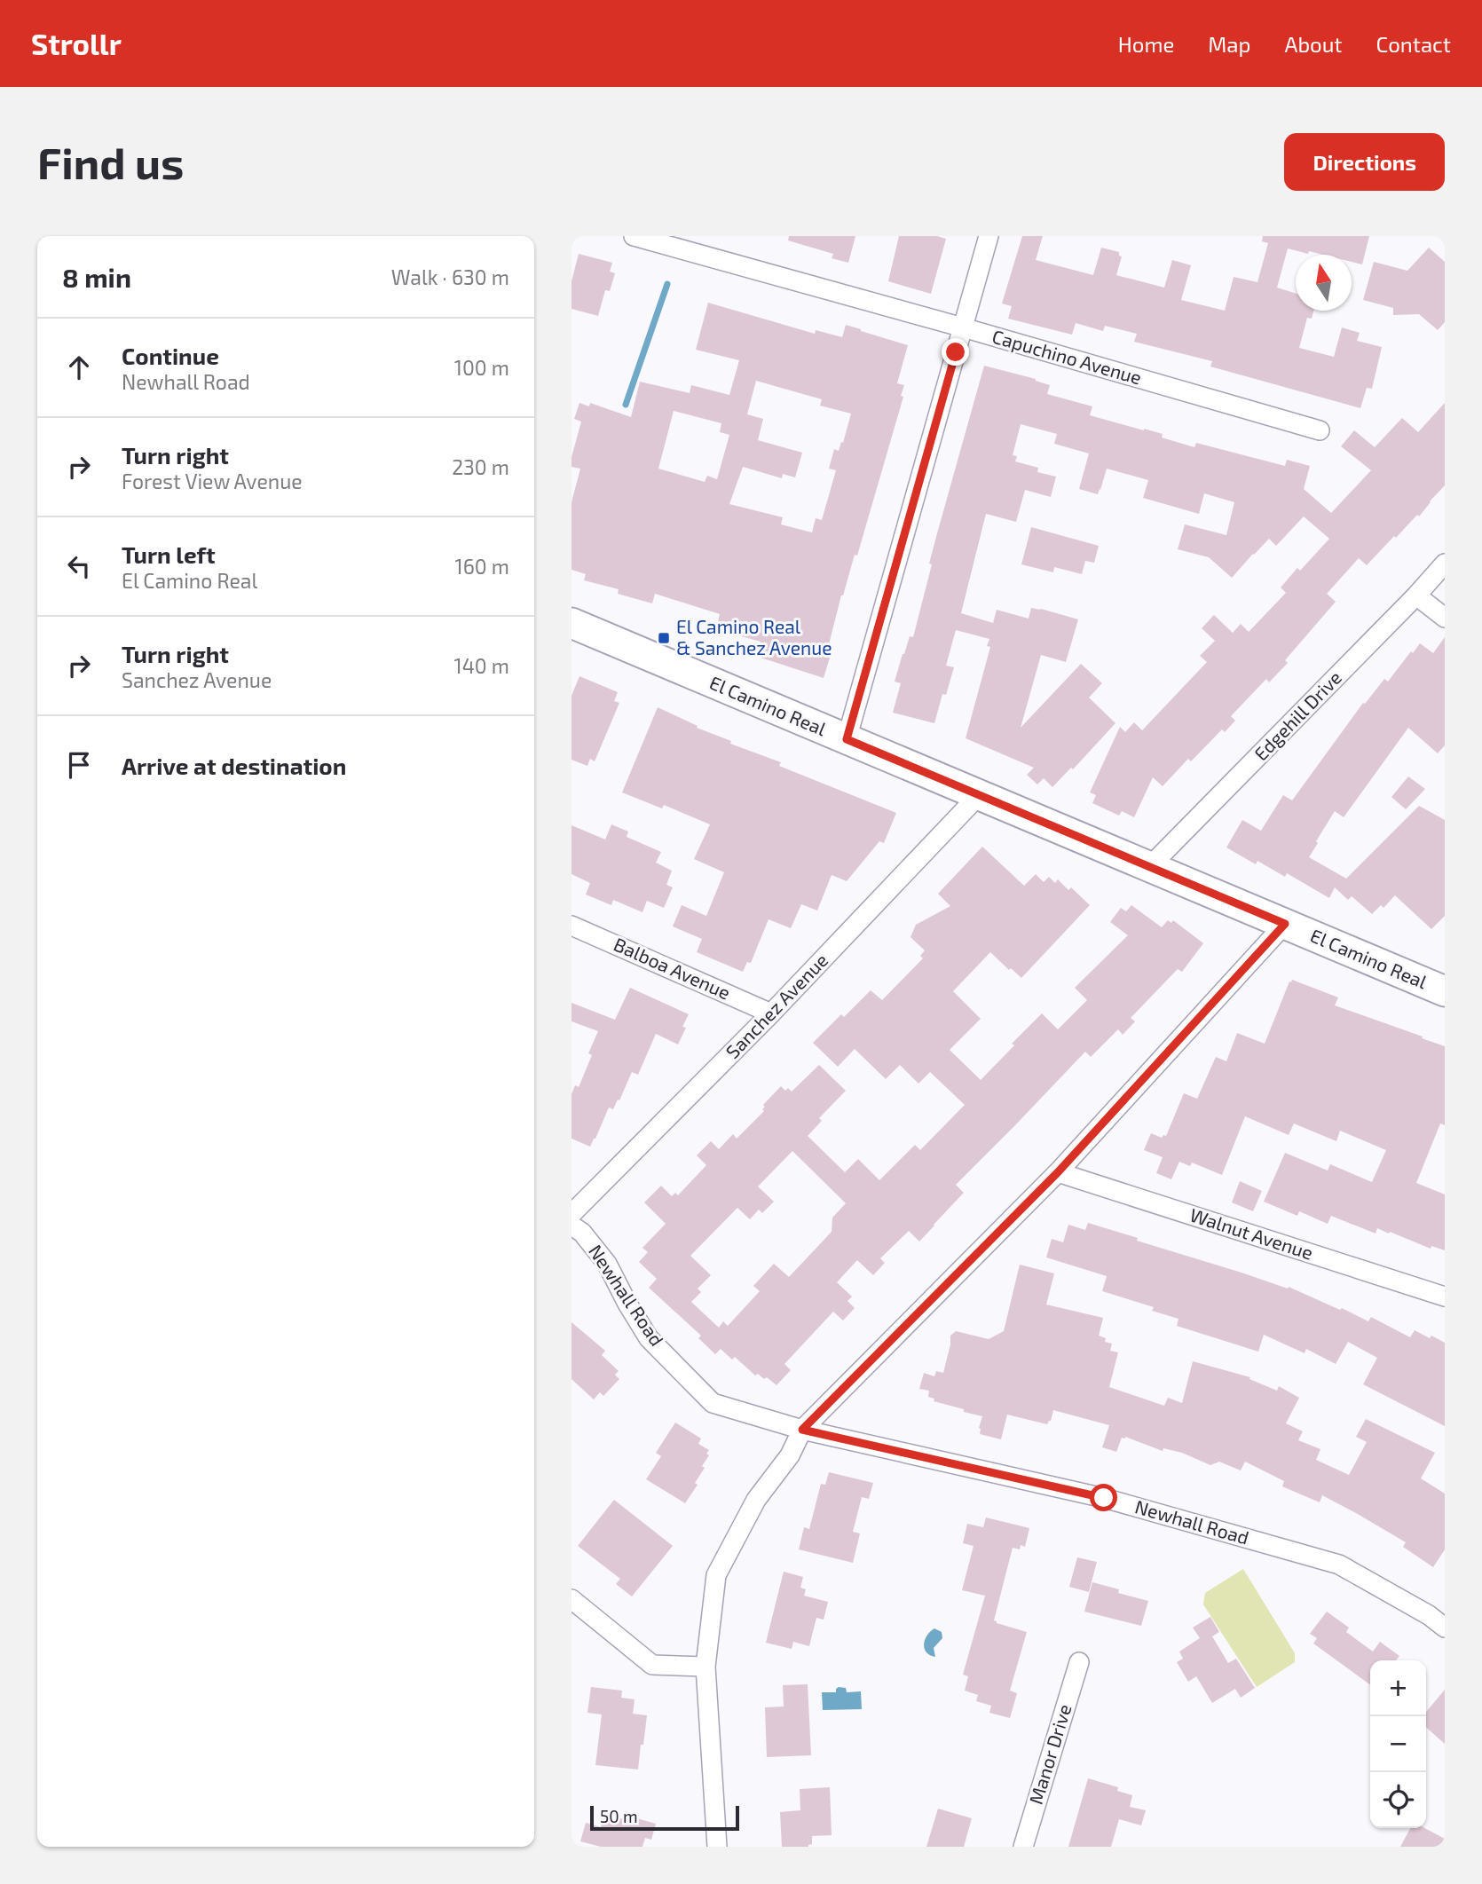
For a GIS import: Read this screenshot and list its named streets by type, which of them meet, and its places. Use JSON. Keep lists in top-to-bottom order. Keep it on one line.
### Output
{"streets":{"main road":["El Camino Real"],"street":["Capuchino Avenue","Edgehill Drive","Balboa Avenue","Sanchez Avenue","Walnut Avenue","Newhall Road","Manor Drive"]},"crossings":[["El Camino Real","Edgehill Drive"],["El Camino Real","Sanchez Avenue"],["Balboa Avenue","Sanchez Avenue"]],"places":{"transit":["El Camino Real & Sanchez Avenue"]},"scale_bar":"50 m","north":"top","page":{"header":"Strollr","nav":["Home","Map","About","Contact"],"buttons":"Directions","title":"Find us","heading":["8 min","Walk · 630 m"],"list":[["Continue","Newhall Road","100 m"],["Turn right","Forest View Avenue","230 m"],["Turn left","El Camino Real","160 m"],["Turn right","Sanchez Avenue","140 m"],"Arrive at destination"],"map_buttons":["+","−"],"scale":"50 m"}}
